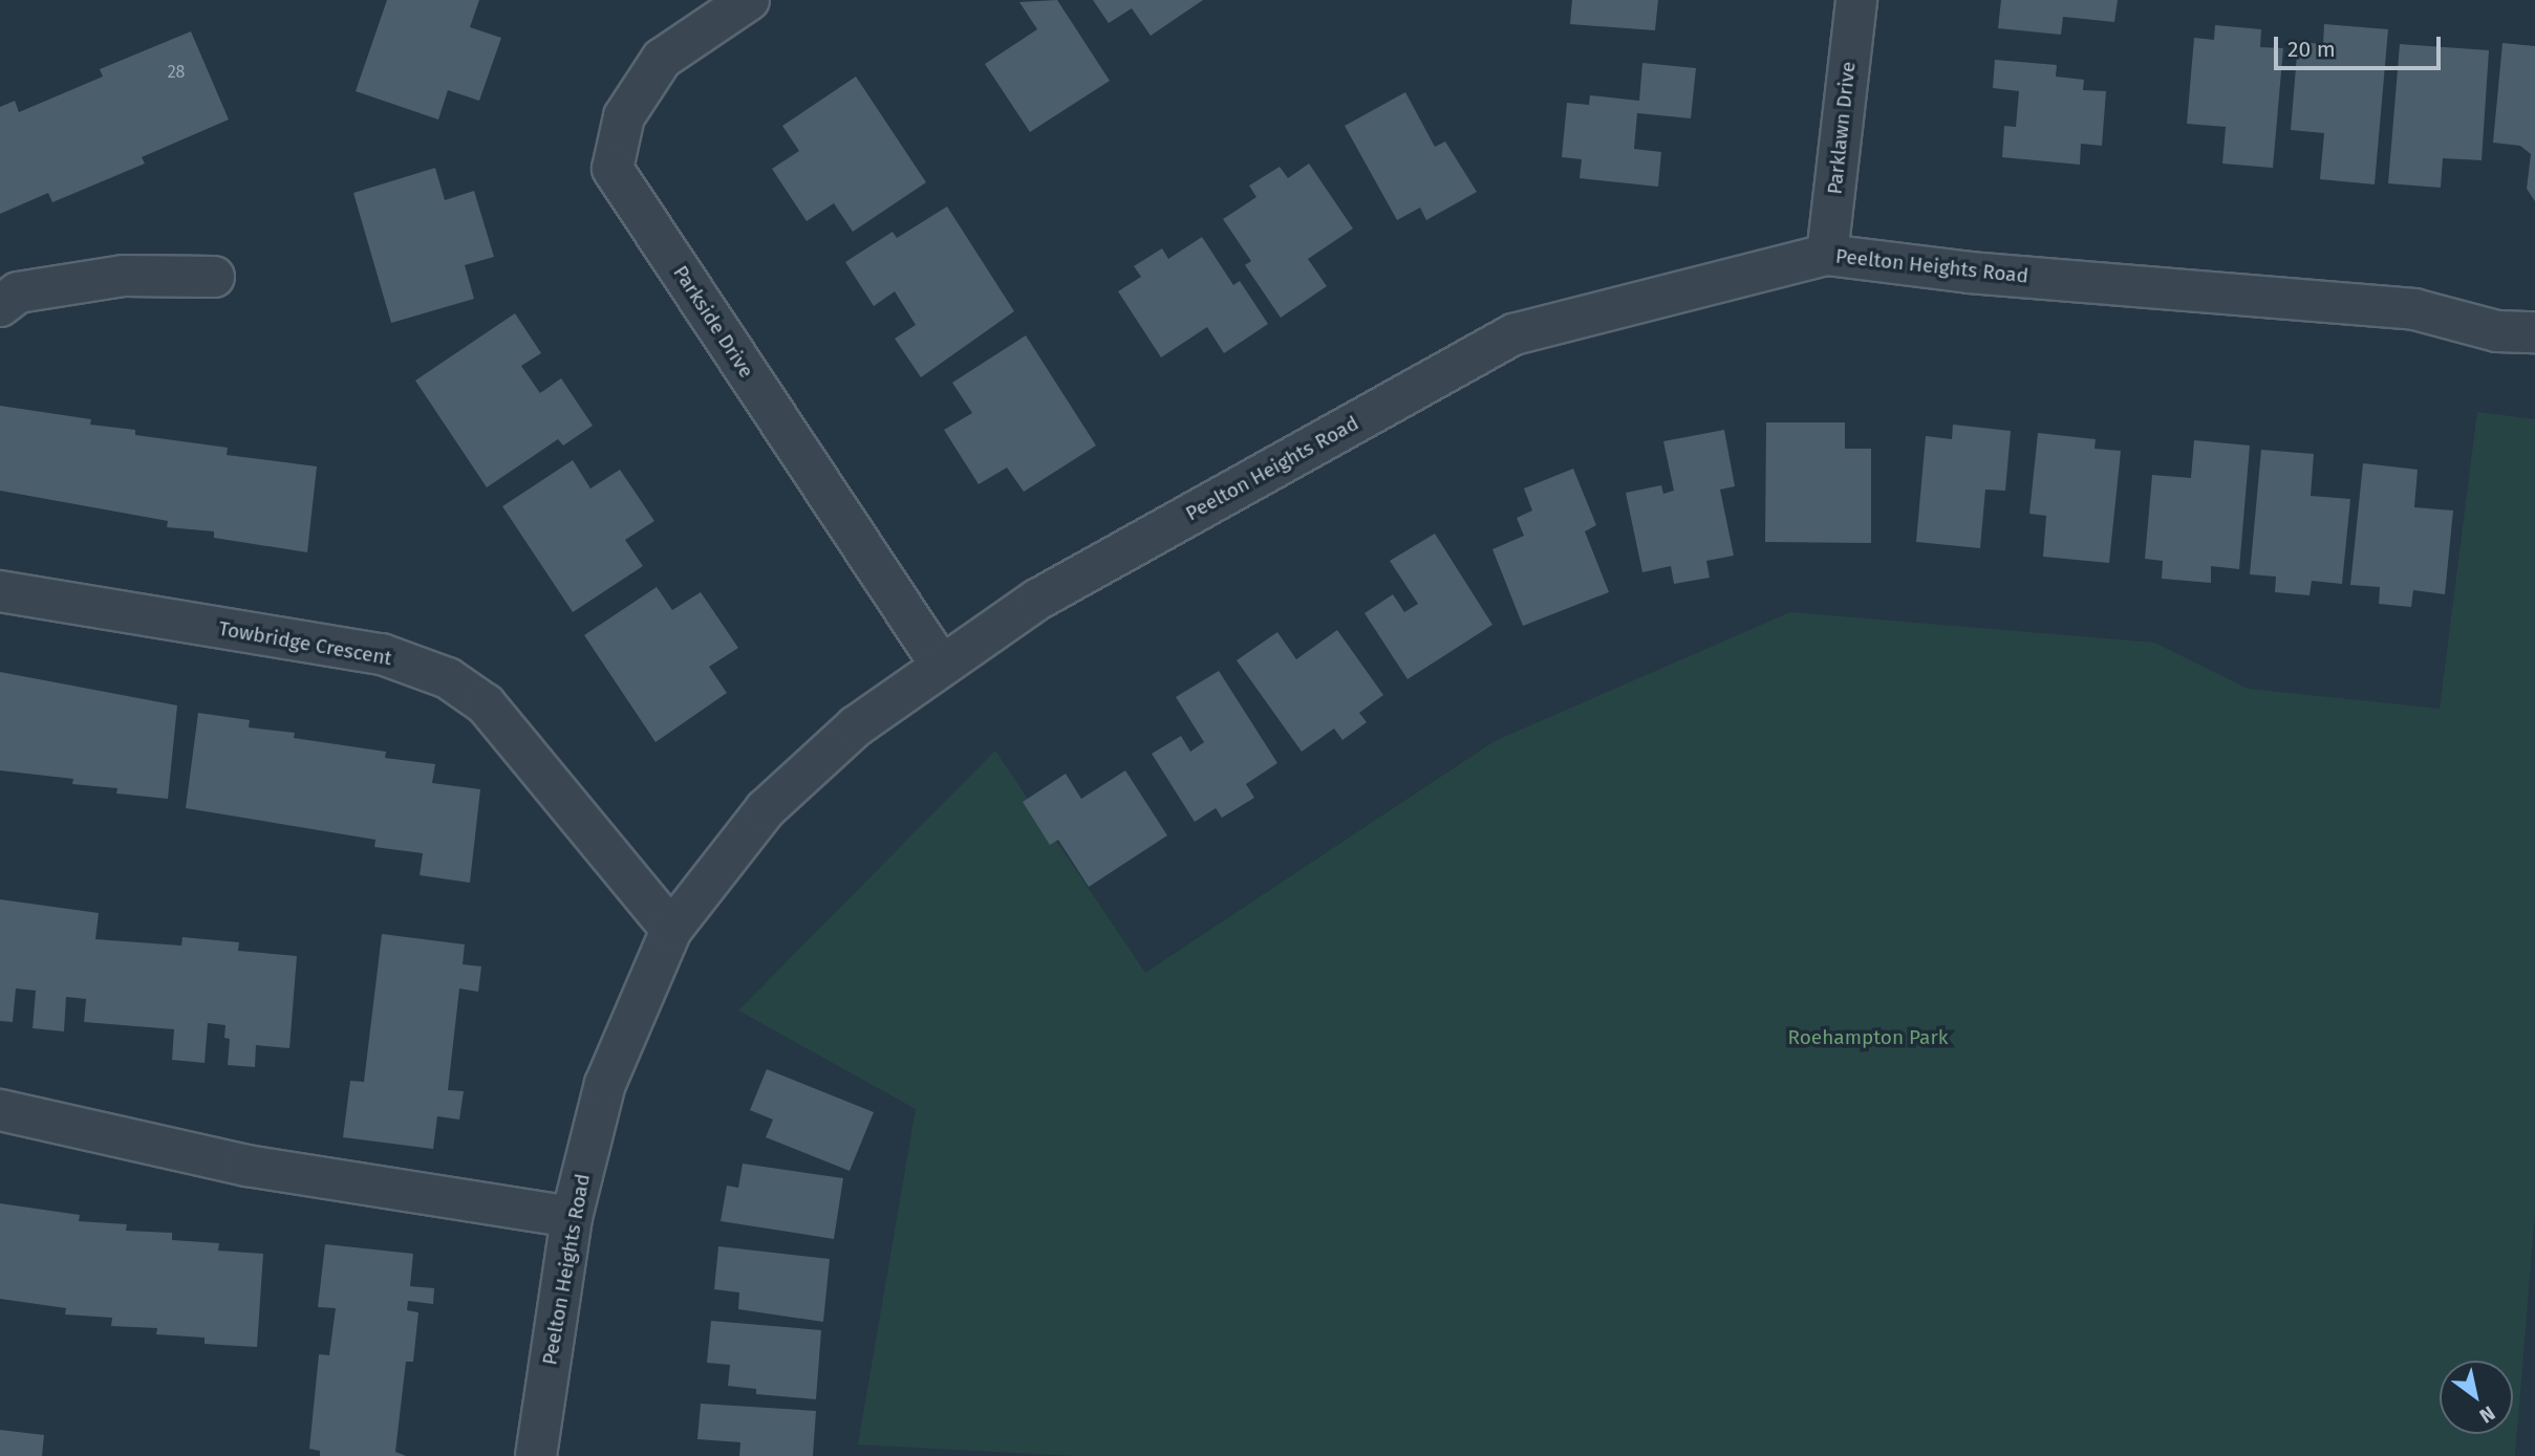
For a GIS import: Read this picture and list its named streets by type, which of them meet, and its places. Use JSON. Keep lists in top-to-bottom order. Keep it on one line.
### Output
{"streets":{"street":["Parklawn Drive","Peelton Heights Road","Parkside Drive","Towbridge Crescent"]},"crossings":[["Parklawn Drive","Peelton Heights Road"],["Peelton Heights Road","Parkside Drive"],["Peelton Heights Road","Towbridge Crescent"]],"parks":["Roehampton Park"],"house_numbers":["28"],"scale_bar":"20 m","north":"bottom right"}
